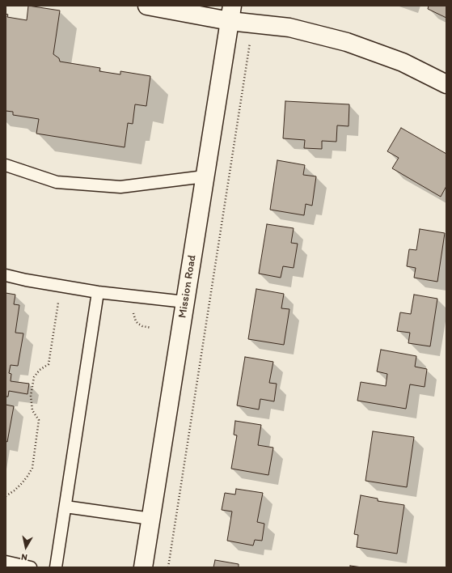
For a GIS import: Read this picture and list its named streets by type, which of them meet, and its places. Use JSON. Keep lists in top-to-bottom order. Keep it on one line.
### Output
{"streets":{"main road":["Mission Road"]},"north":"bottom"}
